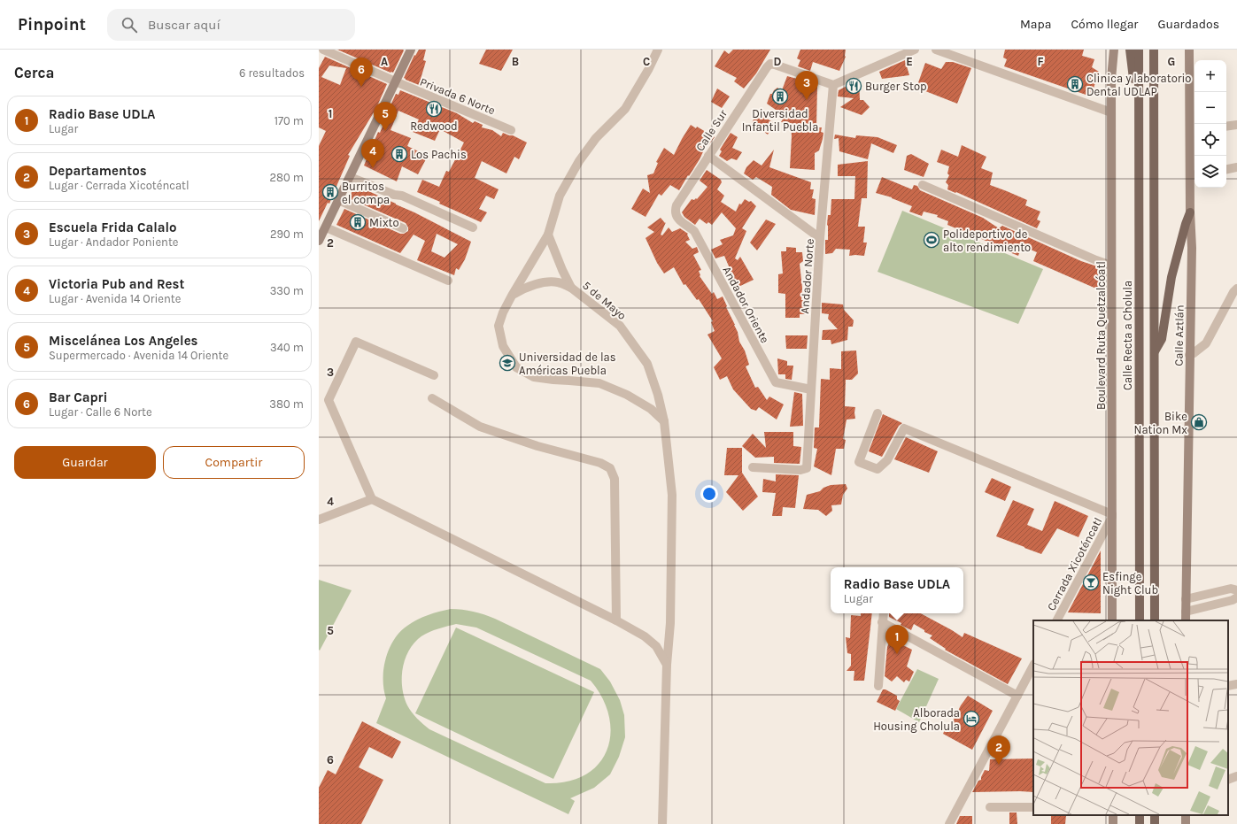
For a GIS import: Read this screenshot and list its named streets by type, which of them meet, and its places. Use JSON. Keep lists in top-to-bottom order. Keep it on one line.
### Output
{"streets":{"main road":["Boulevard Ruta Quetzalcóatl","Calle Recta a Cholula","Calle Aztlán"],"street":["Privada 6 Norte","Calle Sur","Andador Norte","5 de Mayo","Andador Oriente","Cerrada Xicoténcatl"]},"crossings":[["Calle Sur","Andador Norte"],["Calle Sur","Andador Oriente"],["Andador Norte","Andador Oriente"],["Boulevard Ruta Quetzalcóatl","Cerrada Xicoténcatl"]],"places":{"building":["Clinica y laboratorio Dental UDLAP","Diversidad Infantil Puebla","Los Pachis","Burritos el compa","Mixto"],"restaurant":["Burger Stop","Redwood"],"sports":["Polideportivo de alto rendimiento"],"school or university":["Universidad de las Américas Puebla"],"shop":["Bike Nation Mx"],"bar":["Esfinge Night Club"],"hotel":["Alborada Housing Cholula"]},"page":{"header":"Pinpoint","search":"Buscar aquí","nav":["Mapa","Cómo llegar","Guardados"],"heading":["Cerca","6 resultados"],"pins":["6","3","5","4","1","2"],"map_buttons":["+","−"],"list":[{"mark":"1","name":"Radio Base UDLA","note":"Lugar","value":"170 m"},{"mark":"2","name":"Departamentos","note":"Lugar · Cerrada Xicoténcatl","value":"280 m"},{"mark":"3","name":"Escuela Frida Calalo","note":"Lugar · Andador Poniente","value":"290 m"},{"mark":"4","name":"Victoria Pub and Rest","note":"Lugar · Avenida 14 Oriente","value":"330 m"},{"mark":"5","name":"Miscelánea Los Angeles","note":"Supermercado · Avenida 14 Oriente","value":"340 m"},{"mark":"6","name":"Bar Capri","note":"Lugar · Calle 6 Norte","value":"380 m"}],"buttons":["Guardar","Compartir"],"popup":["Radio Base UDLA","Lugar"]},"grid":{"columns":["A","B","C","D","E","F","G"],"rows":["1","2","3","4","5","6"]}}
